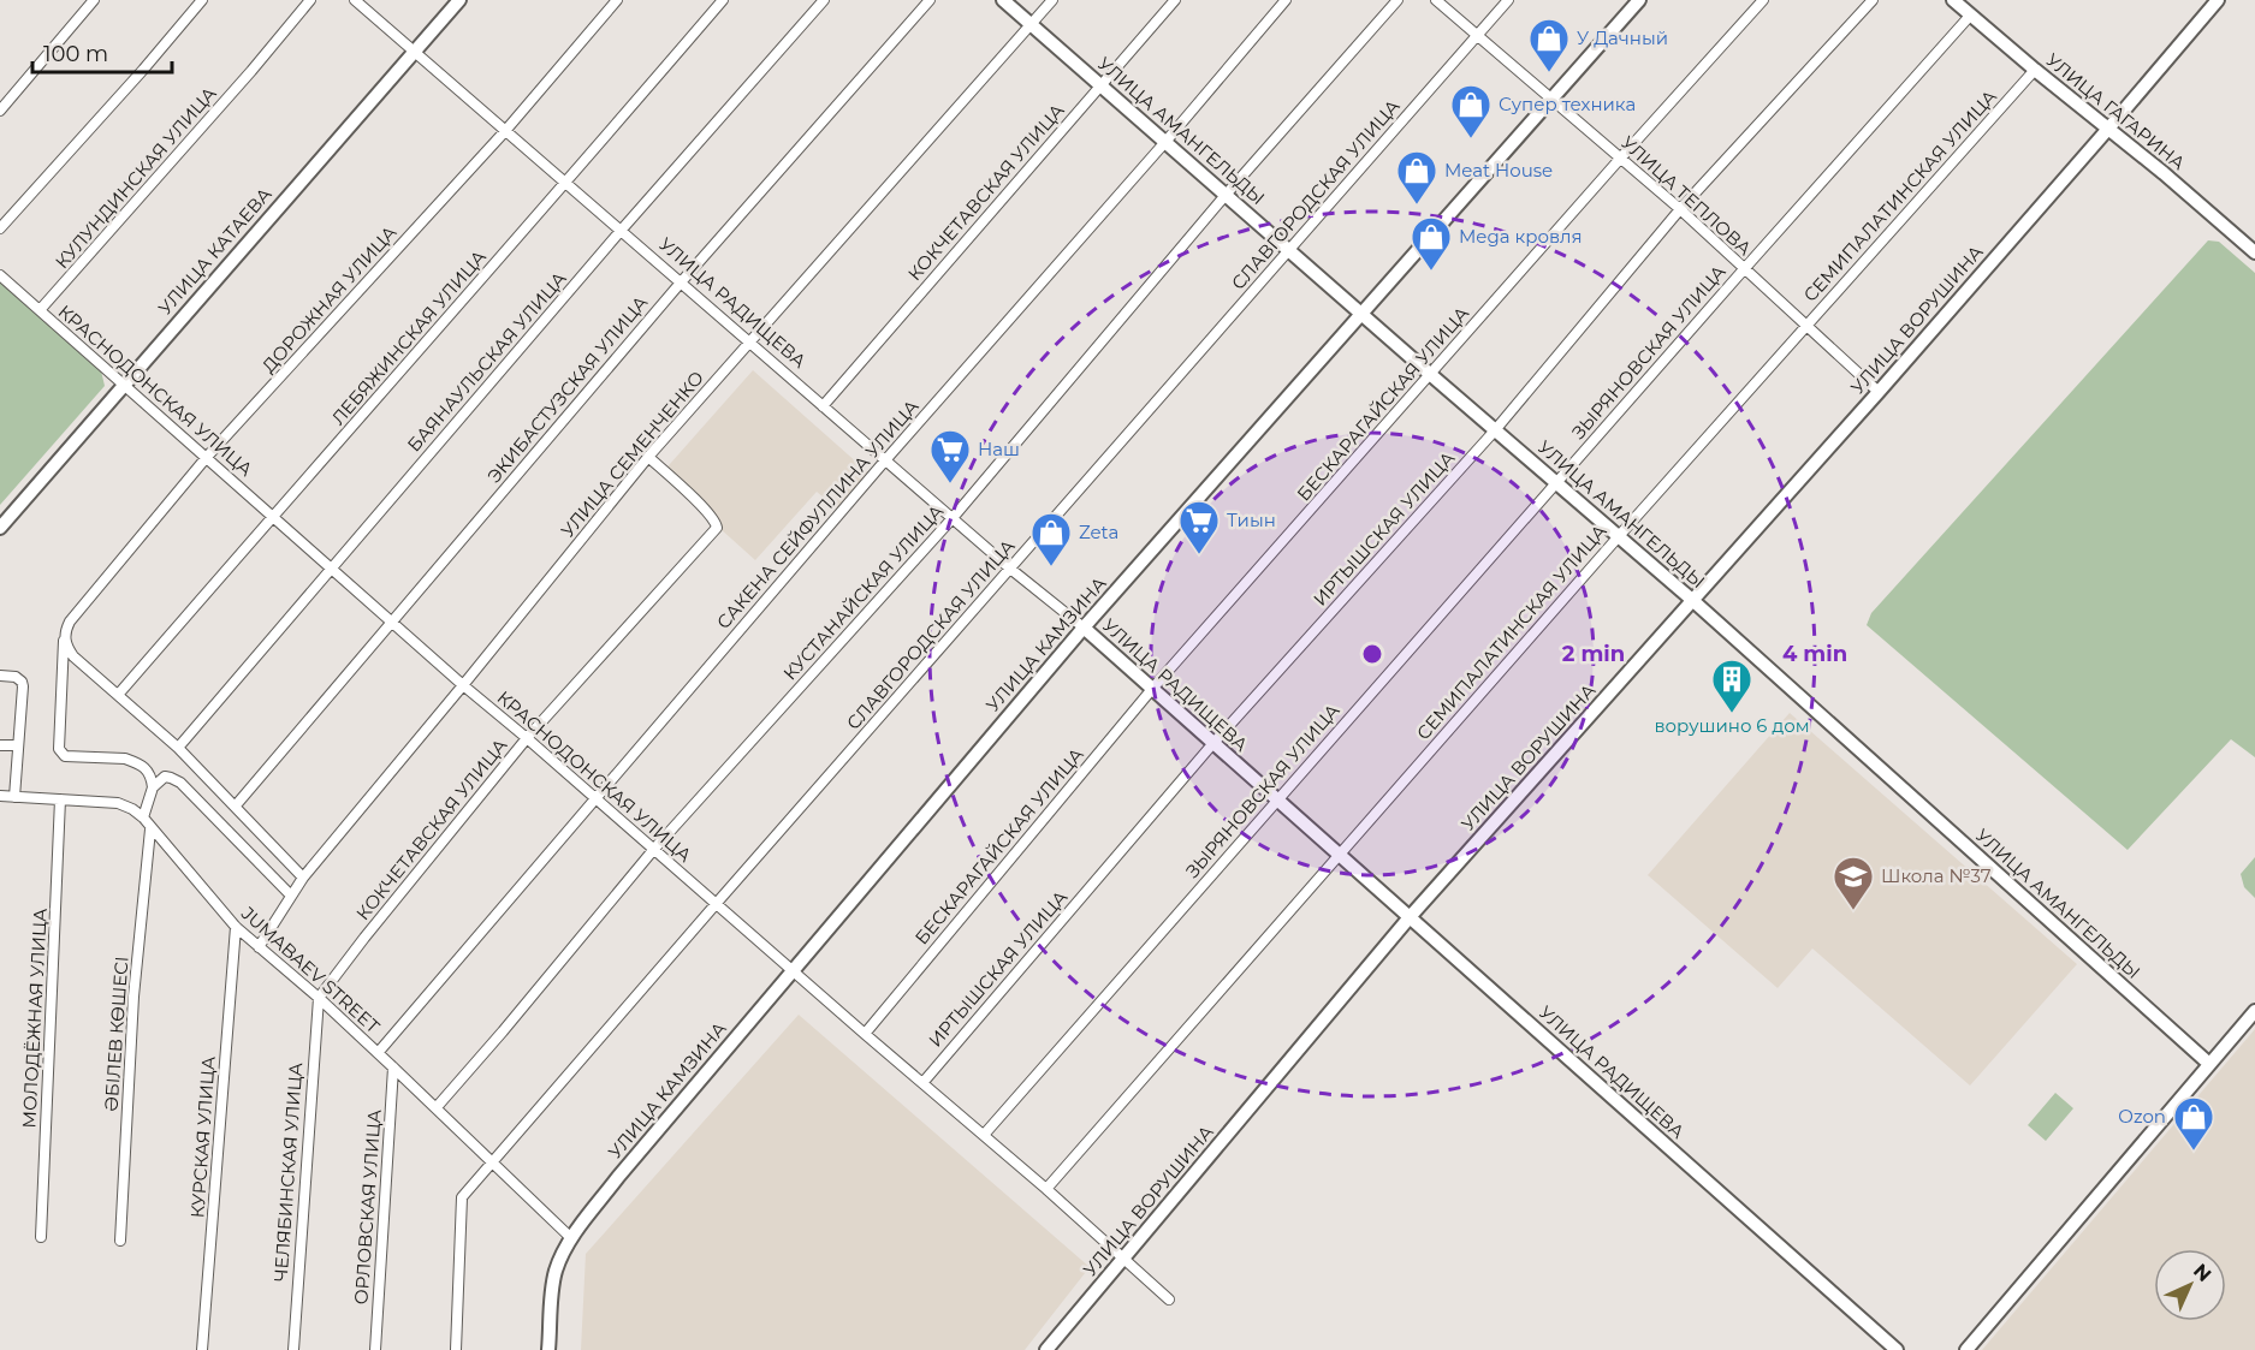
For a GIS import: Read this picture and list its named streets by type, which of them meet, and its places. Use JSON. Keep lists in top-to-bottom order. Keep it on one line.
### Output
{"streets":{"street":["УЛИЦА ГАГАРИНА","УЛИЦА АМАНГЕЛЬДЫ","КУЛУНДИНСКАЯ УЛИЦА","КОКЧЕТАВСКАЯ УЛИЦА","СЛАВГОРОДСКАЯ УЛИЦА","УЛИЦА ТЕПЛОВА","СЕМИПАЛАТИНСКАЯ УЛИЦА","УЛИЦА КАТАЕВА","ДОРОЖНАЯ УЛИЦА","УЛИЦА РАДИЩЕВА","УЛИЦА ВОРУШИНА","ЛЕБЯЖИНСКАЯ УЛИЦА","ЗЫРЯНОВСКАЯ УЛИЦА","БАЯНАУЛЬСКАЯ УЛИЦА","ЭКИБАСТУЗСКАЯ УЛИЦА","КРАСНОДОНСКАЯ УЛИЦА","БЕСКАРАГАЙСКАЯ УЛИЦА","УЛИЦА СЕМЕНЧЕНКО","САКЕНА СЕЙФУЛЛИНА УЛИЦА","ИРТЫШСКАЯ УЛИЦА","КУСТАНАЙСКАЯ УЛИЦА","УЛИЦА КАМЗИНА","JUMABAEV STREET","МОЛОДЁЖНАЯ УЛИЦА","ӘБІЛЕВ КӨШЕСІ","КУРСКАЯ УЛИЦА","ЧЕЛЯБИНСКАЯ УЛИЦА","ОРЛОВСКАЯ УЛИЦА"]},"crossings":[["УЛИЦА ГАГАРИНА","СЕМИПАЛАТИНСКАЯ УЛИЦА"],["УЛИЦА ГАГАРИНА","УЛИЦА ВОРУШИНА"],["УЛИЦА ГАГАРИНА","ЗЫРЯНОВСКАЯ УЛИЦА"],["УЛИЦА АМАНГЕЛЬДЫ","КОКЧЕТАВСКАЯ УЛИЦА"],["УЛИЦА АМАНГЕЛЬДЫ","СЛАВГОРОДСКАЯ УЛИЦА"],["УЛИЦА АМАНГЕЛЬДЫ","СЕМИПАЛАТИНСКАЯ УЛИЦА"],["УЛИЦА АМАНГЕЛЬДЫ","УЛИЦА ВОРУШИНА"],["УЛИЦА АМАНГЕЛЬДЫ","ЗЫРЯНОВСКАЯ УЛИЦА"],["УЛИЦА АМАНГЕЛЬДЫ","БЕСКАРАГАЙСКАЯ УЛИЦА"],["УЛИЦА АМАНГЕЛЬДЫ","УЛИЦА СЕМЕНЧЕНКО"],["УЛИЦА АМАНГЕЛЬДЫ","САКЕНА СЕЙФУЛЛИНА УЛИЦА"],["УЛИЦА АМАНГЕЛЬДЫ","ИРТЫШСКАЯ УЛИЦА"],["УЛИЦА АМАНГЕЛЬДЫ","КУСТАНАЙСКАЯ УЛИЦА"],["УЛИЦА АМАНГЕЛЬДЫ","УЛИЦА КАМЗИНА"],["КУЛУНДИНСКАЯ УЛИЦА","КРАСНОДОНСКАЯ УЛИЦА"],["КОКЧЕТАВСКАЯ УЛИЦА","УЛИЦА РАДИЩЕВА"],["КОКЧЕТАВСКАЯ УЛИЦА","КРАСНОДОНСКАЯ УЛИЦА"],["КОКЧЕТАВСКАЯ УЛИЦА","УЛИЦА СЕМЕНЧЕНКО"],["КОКЧЕТАВСКАЯ УЛИЦА","JUMABAEV STREET"],["КОКЧЕТАВСКАЯ УЛИЦА","ЧЕЛЯБИНСКАЯ УЛИЦА"],["СЛАВГОРОДСКАЯ УЛИЦА","УЛИЦА ТЕПЛОВА"],["СЛАВГОРОДСКАЯ УЛИЦА","УЛИЦА РАДИЩЕВА"],["СЛАВГОРОДСКАЯ УЛИЦА","КРАСНОДОНСКАЯ УЛИЦА"],["СЛАВГОРОДСКАЯ УЛИЦА","JUMABAEV STREET"],["УЛИЦА ТЕПЛОВА","СЕМИПАЛАТИНСКАЯ УЛИЦА"],["УЛИЦА ТЕПЛОВА","УЛИЦА ВОРУШИНА"],["УЛИЦА ТЕПЛОВА","ЗЫРЯНОВСКАЯ УЛИЦА"],["УЛИЦА ТЕПЛОВА","БЕСКАРАГАЙСКАЯ УЛИЦА"],["УЛИЦА ТЕПЛОВА","ИРТЫШСКАЯ УЛИЦА"],["УЛИЦА ТЕПЛОВА","УЛИЦА КАМЗИНА"],["СЕМИПАЛАТИНСКАЯ УЛИЦА","УЛИЦА РАДИЩЕВА"],["СЕМИПАЛАТИНСКАЯ УЛИЦА","КРАСНОДОНСКАЯ УЛИЦА"],["УЛИЦА КАТАЕВА","УЛИЦА РАДИЩЕВА"],["УЛИЦА КАТАЕВА","КРАСНОДОНСКАЯ УЛИЦА"],["ДОРОЖНАЯ УЛИЦА","УЛИЦА РАДИЩЕВА"],["ДОРОЖНАЯ УЛИЦА","КРАСНОДОНСКАЯ УЛИЦА"],["УЛИЦА РАДИЩЕВА","УЛИЦА ВОРУШИНА"],["УЛИЦА РАДИЩЕВА","ЛЕБЯЖИНСКАЯ УЛИЦА"],["УЛИЦА РАДИЩЕВА","ЗЫРЯНОВСКАЯ УЛИЦА"],["УЛИЦА РАДИЩЕВА","БАЯНАУЛЬСКАЯ УЛИЦА"],["УЛИЦА РАДИЩЕВА","ЭКИБАСТУЗСКАЯ УЛИЦА"],["УЛИЦА РАДИЩЕВА","БЕСКАРАГАЙСКАЯ УЛИЦА"],["УЛИЦА РАДИЩЕВА","УЛИЦА СЕМЕНЧЕНКО"],["УЛИЦА РАДИЩЕВА","САКЕНА СЕЙФУЛЛИНА УЛИЦА"],["УЛИЦА РАДИЩЕВА","ИРТЫШСКАЯ УЛИЦА"],["УЛИЦА РАДИЩЕВА","КУСТАНАЙСКАЯ УЛИЦА"],["УЛИЦА РАДИЩЕВА","УЛИЦА КАМЗИНА"],["УЛИЦА ВОРУШИНА","КРАСНОДОНСКАЯ УЛИЦА"],["ЛЕБЯЖИНСКАЯ УЛИЦА","КРАСНОДОНСКАЯ УЛИЦА"],["ЗЫРЯНОВСКАЯ УЛИЦА","КРАСНОДОНСКАЯ УЛИЦА"],["БАЯНАУЛЬСКАЯ УЛИЦА","КРАСНОДОНСКАЯ УЛИЦА"],["ЭКИБАСТУЗСКАЯ УЛИЦА","КРАСНОДОНСКАЯ УЛИЦА"],["КРАСНОДОНСКАЯ УЛИЦА","БЕСКАРАГАЙСКАЯ УЛИЦА"],["КРАСНОДОНСКАЯ УЛИЦА","УЛИЦА СЕМЕНЧЕНКО"],["КРАСНОДОНСКАЯ УЛИЦА","САКЕНА СЕЙФУЛЛИНА УЛИЦА"],["КРАСНОДОНСКАЯ УЛИЦА","ИРТЫШСКАЯ УЛИЦА"],["КРАСНОДОНСКАЯ УЛИЦА","КУСТАНАЙСКАЯ УЛИЦА"],["КРАСНОДОНСКАЯ УЛИЦА","УЛИЦА КАМЗИНА"],["УЛИЦА СЕМЕНЧЕНКО","JUMABAEV STREET"],["САКЕНА СЕЙФУЛЛИНА УЛИЦА","JUMABAEV STREET"],["КУСТАНАЙСКАЯ УЛИЦА","JUMABAEV STREET"],["УЛИЦА КАМЗИНА","JUMABAEV STREET"],["JUMABAEV STREET","ӘБІЛЕВ КӨШЕСІ"],["JUMABAEV STREET","КУРСКАЯ УЛИЦА"],["JUMABAEV STREET","ЧЕЛЯБИНСКАЯ УЛИЦА"],["JUMABAEV STREET","ОРЛОВСКАЯ УЛИЦА"]],"places":{"shop":["У Дачный","Супер техника","Meat House","Mega кровля","Zeta","Ozon"],"supermarket":["Наш","Тиын"],"building":["ворушино 6 дом"],"school or university":["Школа №37"]},"scale_bar":"100 m","north":"top right","rings":["2 min","4 min"]}
